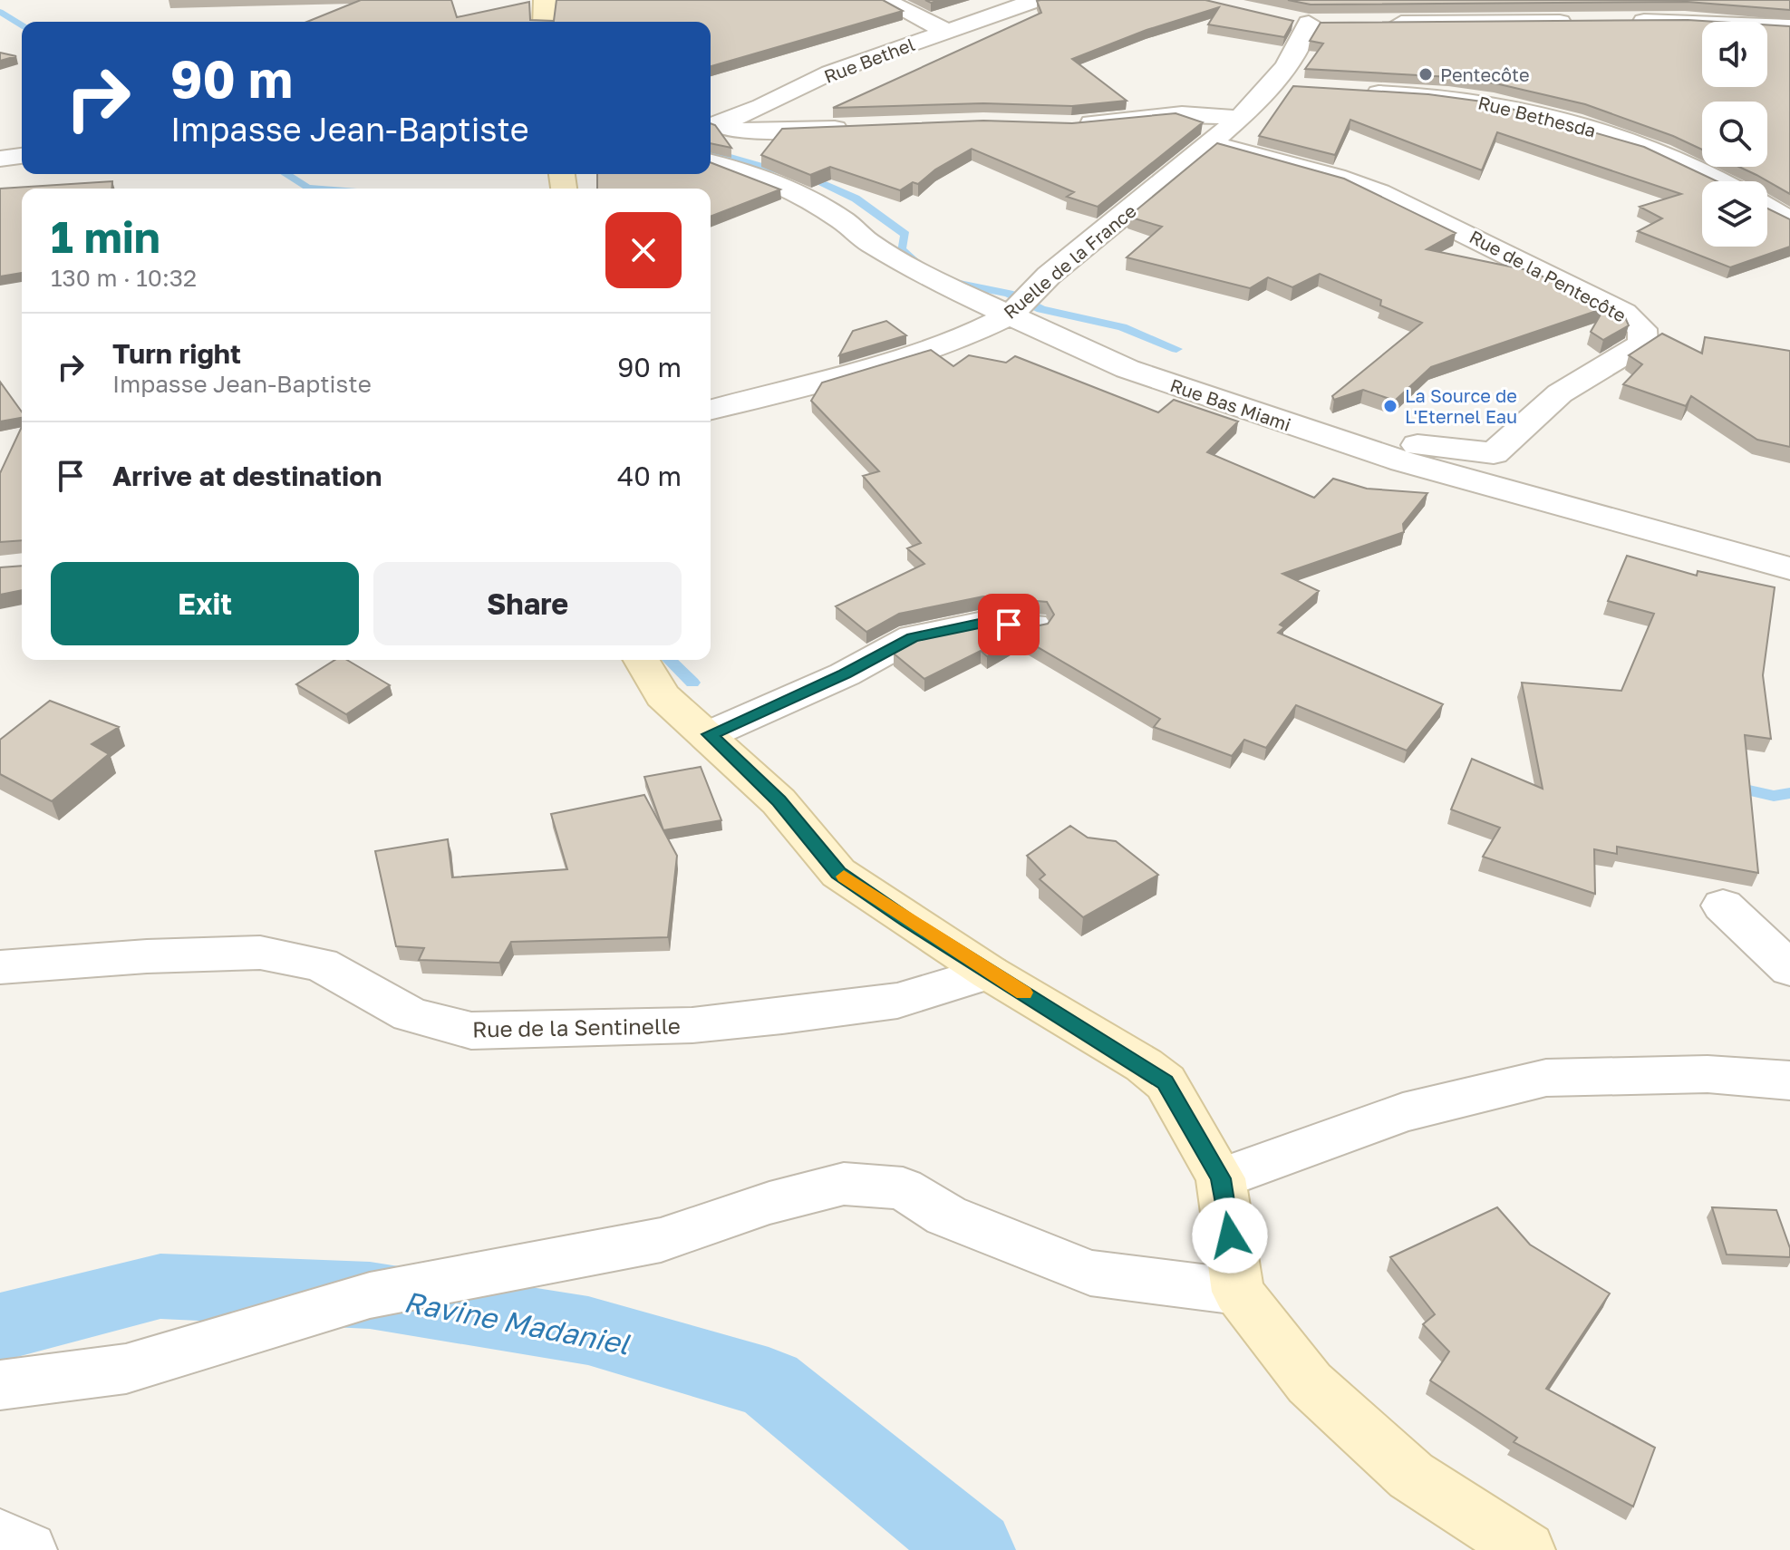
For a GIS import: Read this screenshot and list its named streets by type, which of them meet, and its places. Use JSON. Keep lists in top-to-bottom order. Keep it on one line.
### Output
{"streets":{"street":["Rue Bethel","Rue Bethesda","Ruelle de la France","Rue de la Pentecôte","Rue Bas Miami","Rue de la Sentinelle"]},"crossings":[["Ruelle de la France","Rue de la Pentecôte"],["Ruelle de la France","Rue Bas Miami"],["Rue de la Pentecôte","Rue Bas Miami"]],"water":["Ravine Madaniel"],"places":["Pentecôte","La Source de L'Eternel Eau"],"page":{"turn":["90 m","Impasse Jean-Baptiste"],"heading":["1 min","130 m · 10:32"],"list":[{"name":"Turn right","note":"Impasse Jean-Baptiste","value":"90 m"},{"name":"Arrive at destination","value":"40 m"}],"buttons":["Exit","Share"]}}
